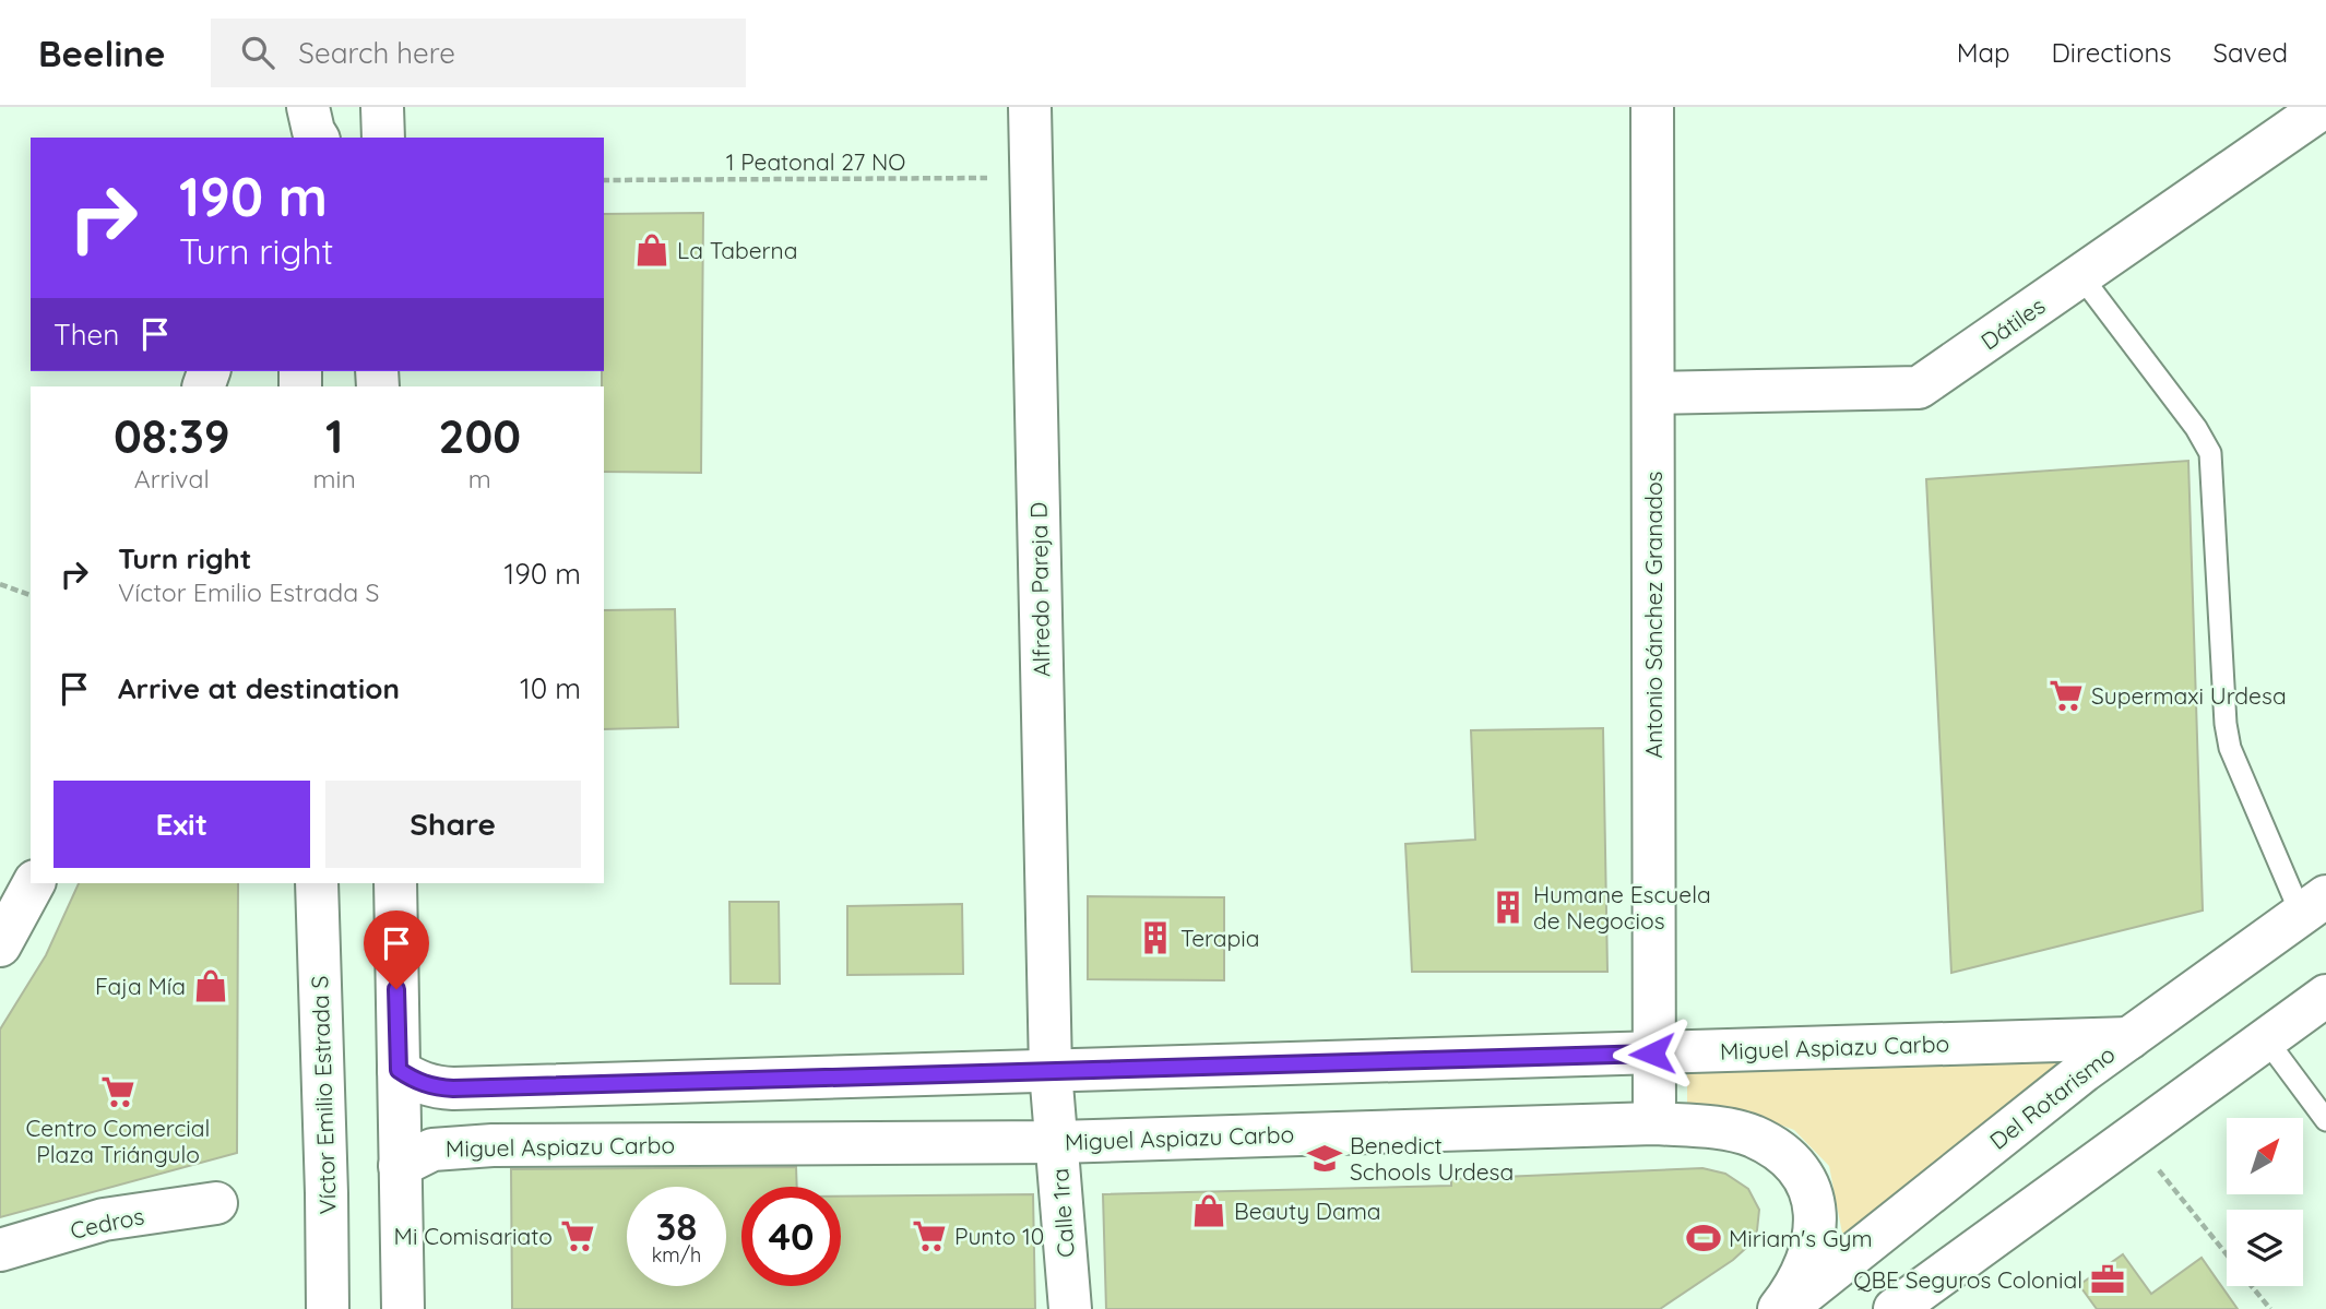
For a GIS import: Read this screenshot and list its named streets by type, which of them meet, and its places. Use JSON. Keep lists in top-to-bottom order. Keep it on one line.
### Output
{"streets":{"street":["Dátiles","Alfredo Pareja D","Antonio Sánchez Granados","Miguel Aspiazu Carbo","Víctor Emilio Estrada S","Del Rotarismo","Calle 1ra","Cedros"],"path":["1 Peatonal 27 NO"]},"crossings":[["1 Peatonal 27 NO","Alfredo Pareja D"],["Dátiles","Antonio Sánchez Granados"],["Alfredo Pareja D","Miguel Aspiazu Carbo"],["Alfredo Pareja D","Calle 1ra"],["Antonio Sánchez Granados","Miguel Aspiazu Carbo"],["Miguel Aspiazu Carbo","Del Rotarismo"],["Miguel Aspiazu Carbo","Calle 1ra"]],"places":{"shop":["La Taberna","Faja Mía","Beauty Dama"],"supermarket":["Supermaxi Urdesa","Centro Comercial Plaza Triángulo","Mi Comisariato","Punto 10"],"building":["Humane Escuela de Negocios","Terapia"],"school or university":["Benedict Schools Urdesa"],"sports":["Miriam's Gym"],"office":["QBE Seguros Colonial"]},"north":"top right","page":{"header":"Beeline","search":"Search here","nav":["Map","Directions","Saved"],"turn":["190 m","Turn right"],"then":"Then","eta":["08:39","Arrival","1","min","200","m"],"list":[{"name":"Turn right","note":"Víctor Emilio Estrada S","value":"190 m"},{"name":"Arrive at destination","value":"10 m"}],"buttons":["Exit","Share"],"speed":"38 km/h","limit":"40"}}
